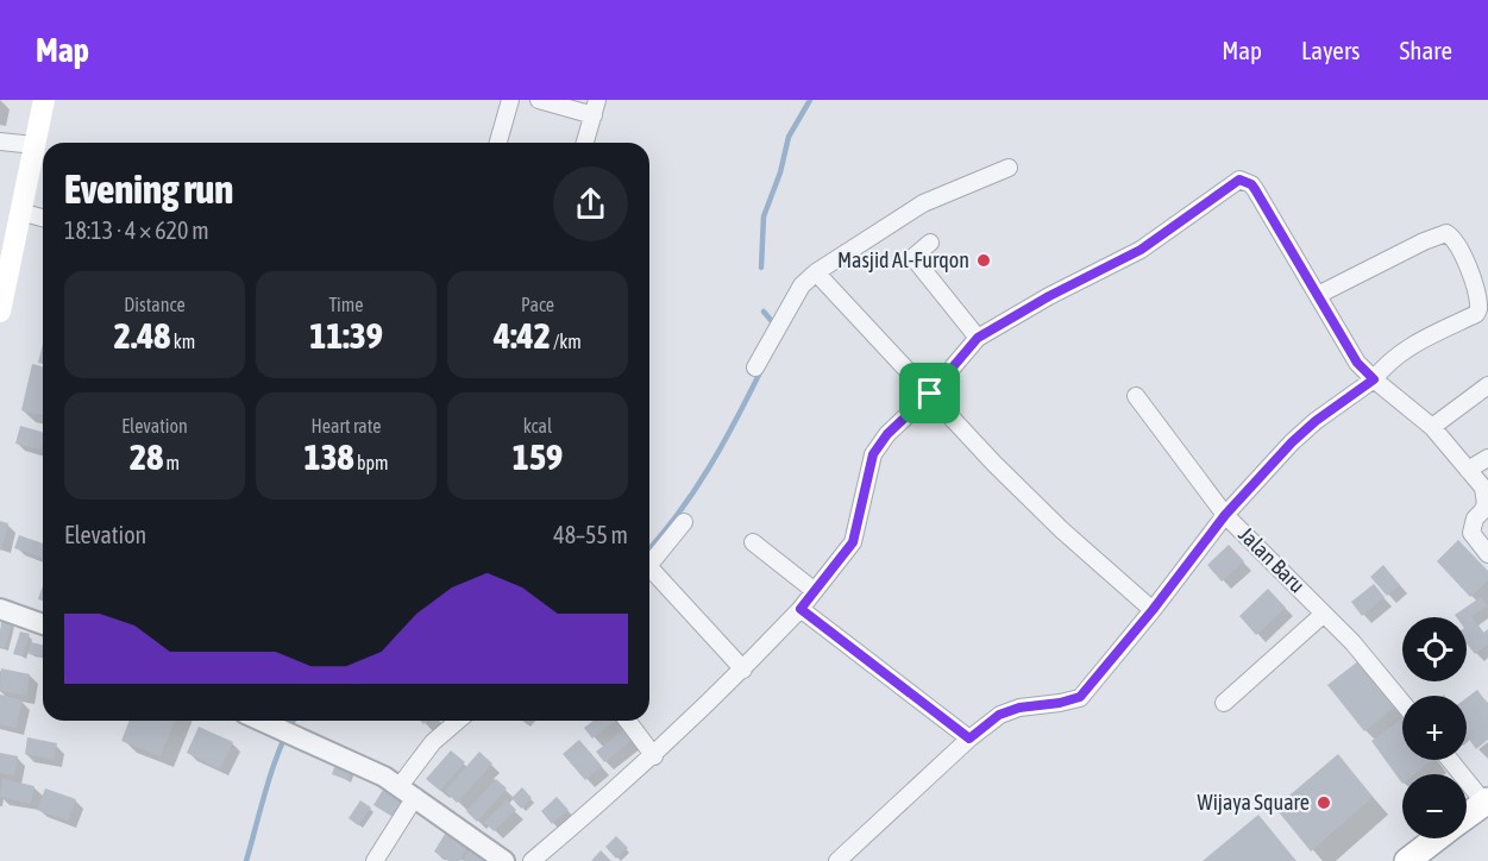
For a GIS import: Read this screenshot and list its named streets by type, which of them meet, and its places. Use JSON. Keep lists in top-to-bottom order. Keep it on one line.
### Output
{"streets":{"street":["Jalan Baru"]},"places":["Masjid Al-Furqon","Wijaya Square"],"page":{"header":"Map","nav":["Map","Layers","Share"],"heading":["Evening run","18:13 · 4 × 620 m"],"stats":[["Distance","2.48 km"],["Time","11:39"],["Pace","4:42 /km"],["Elevation","28 m"],["Heart rate","138 bpm"],["kcal","159"]],"chart":["Elevation","48–55 m"],"map_buttons":["+","−"]}}
